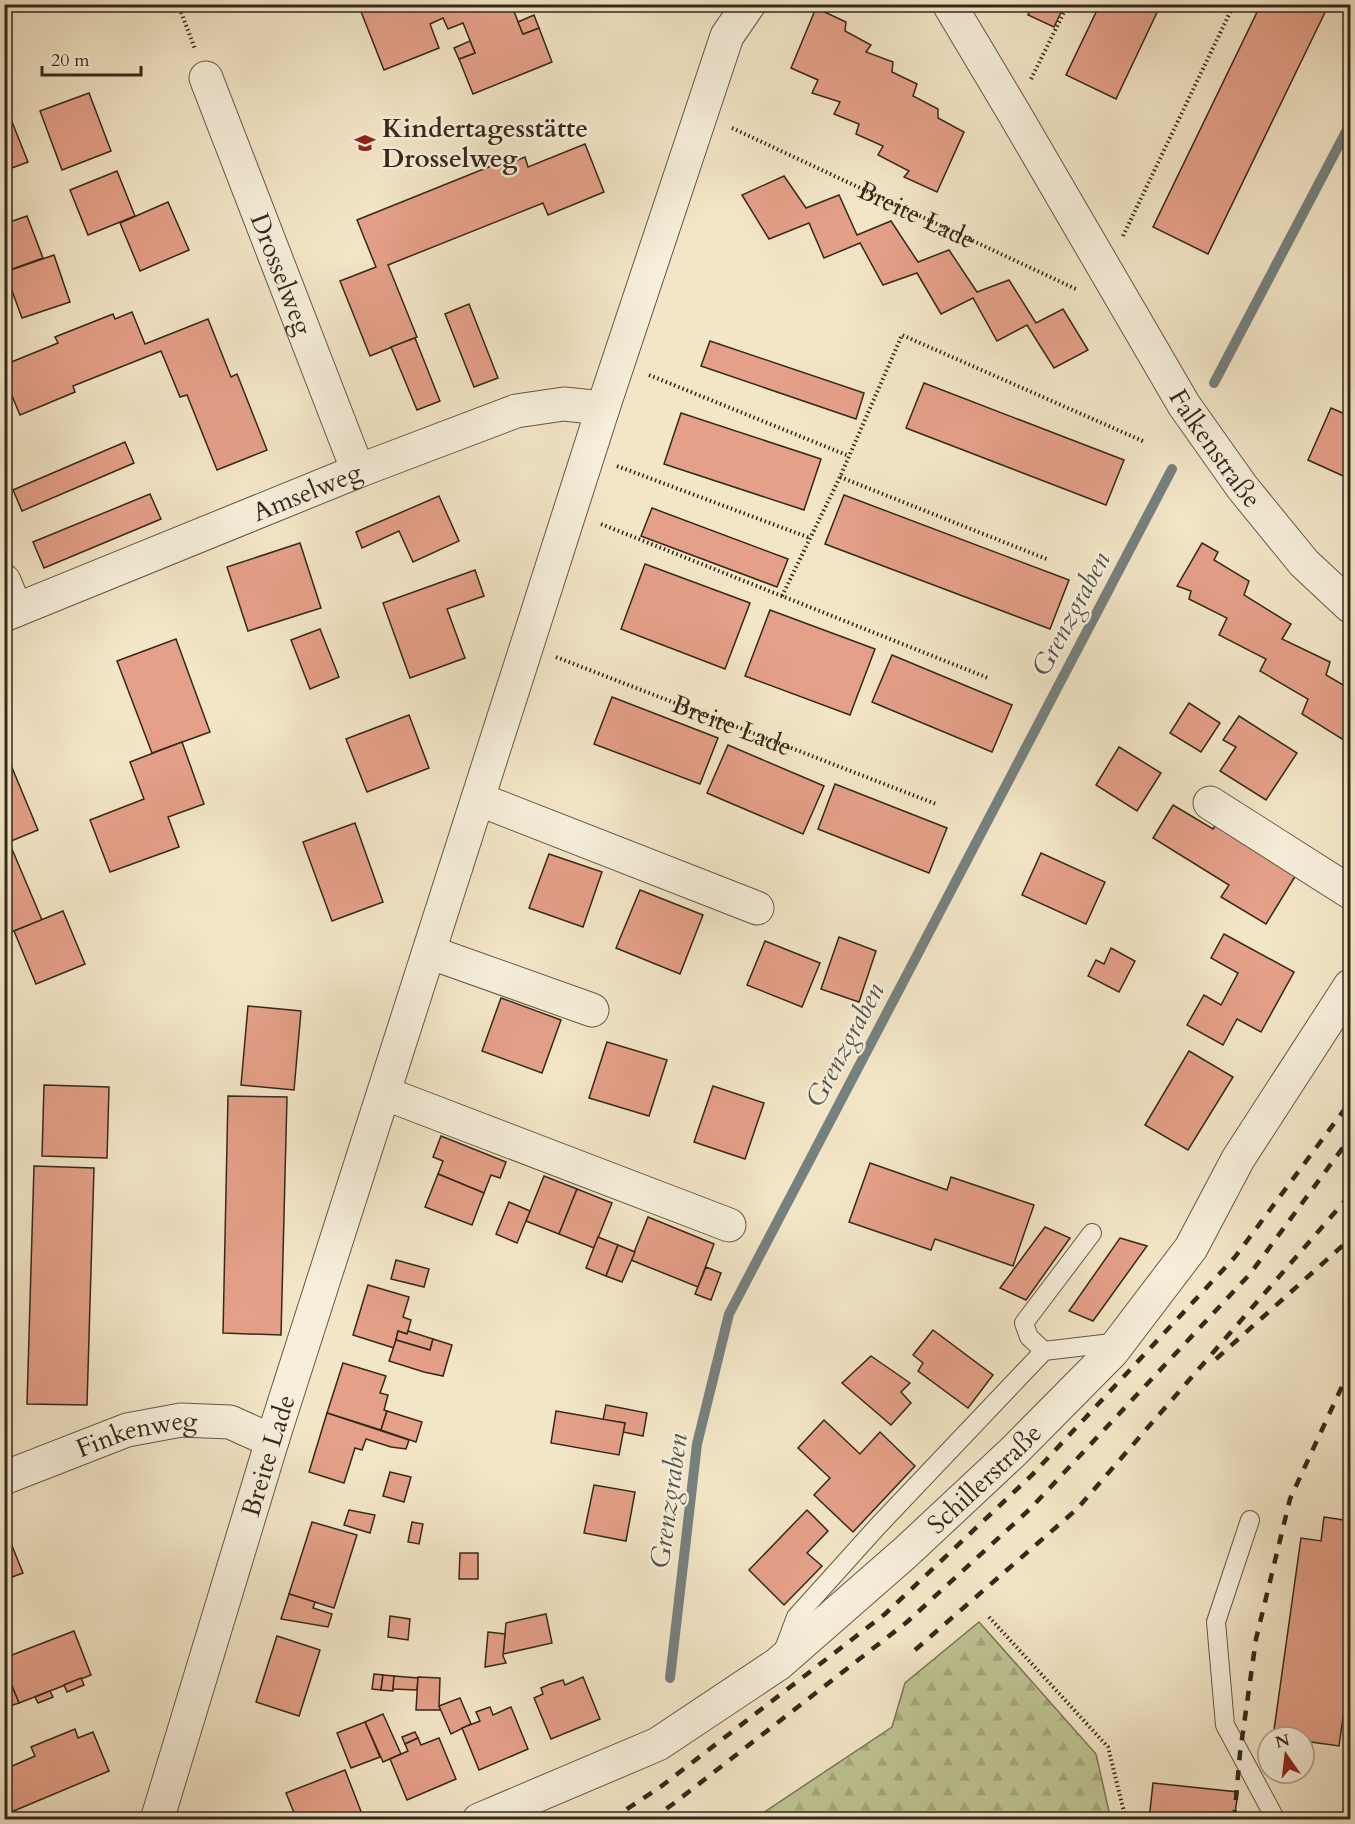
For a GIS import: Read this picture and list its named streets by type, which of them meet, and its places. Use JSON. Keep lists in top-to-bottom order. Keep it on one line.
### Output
{"streets":{"street":["Breite Lade","Drosselweg","Falkenstraße","Amselweg","Finkenweg","Schillerstraße"]},"crossings":[["Breite Lade","Amselweg"],["Breite Lade","Finkenweg"],["Drosselweg","Amselweg"]],"water":["Grenzgraben"],"places":{"school or university":["Kindertagesstätte Drosselweg"]},"scale_bar":"20 m","north":"top"}
